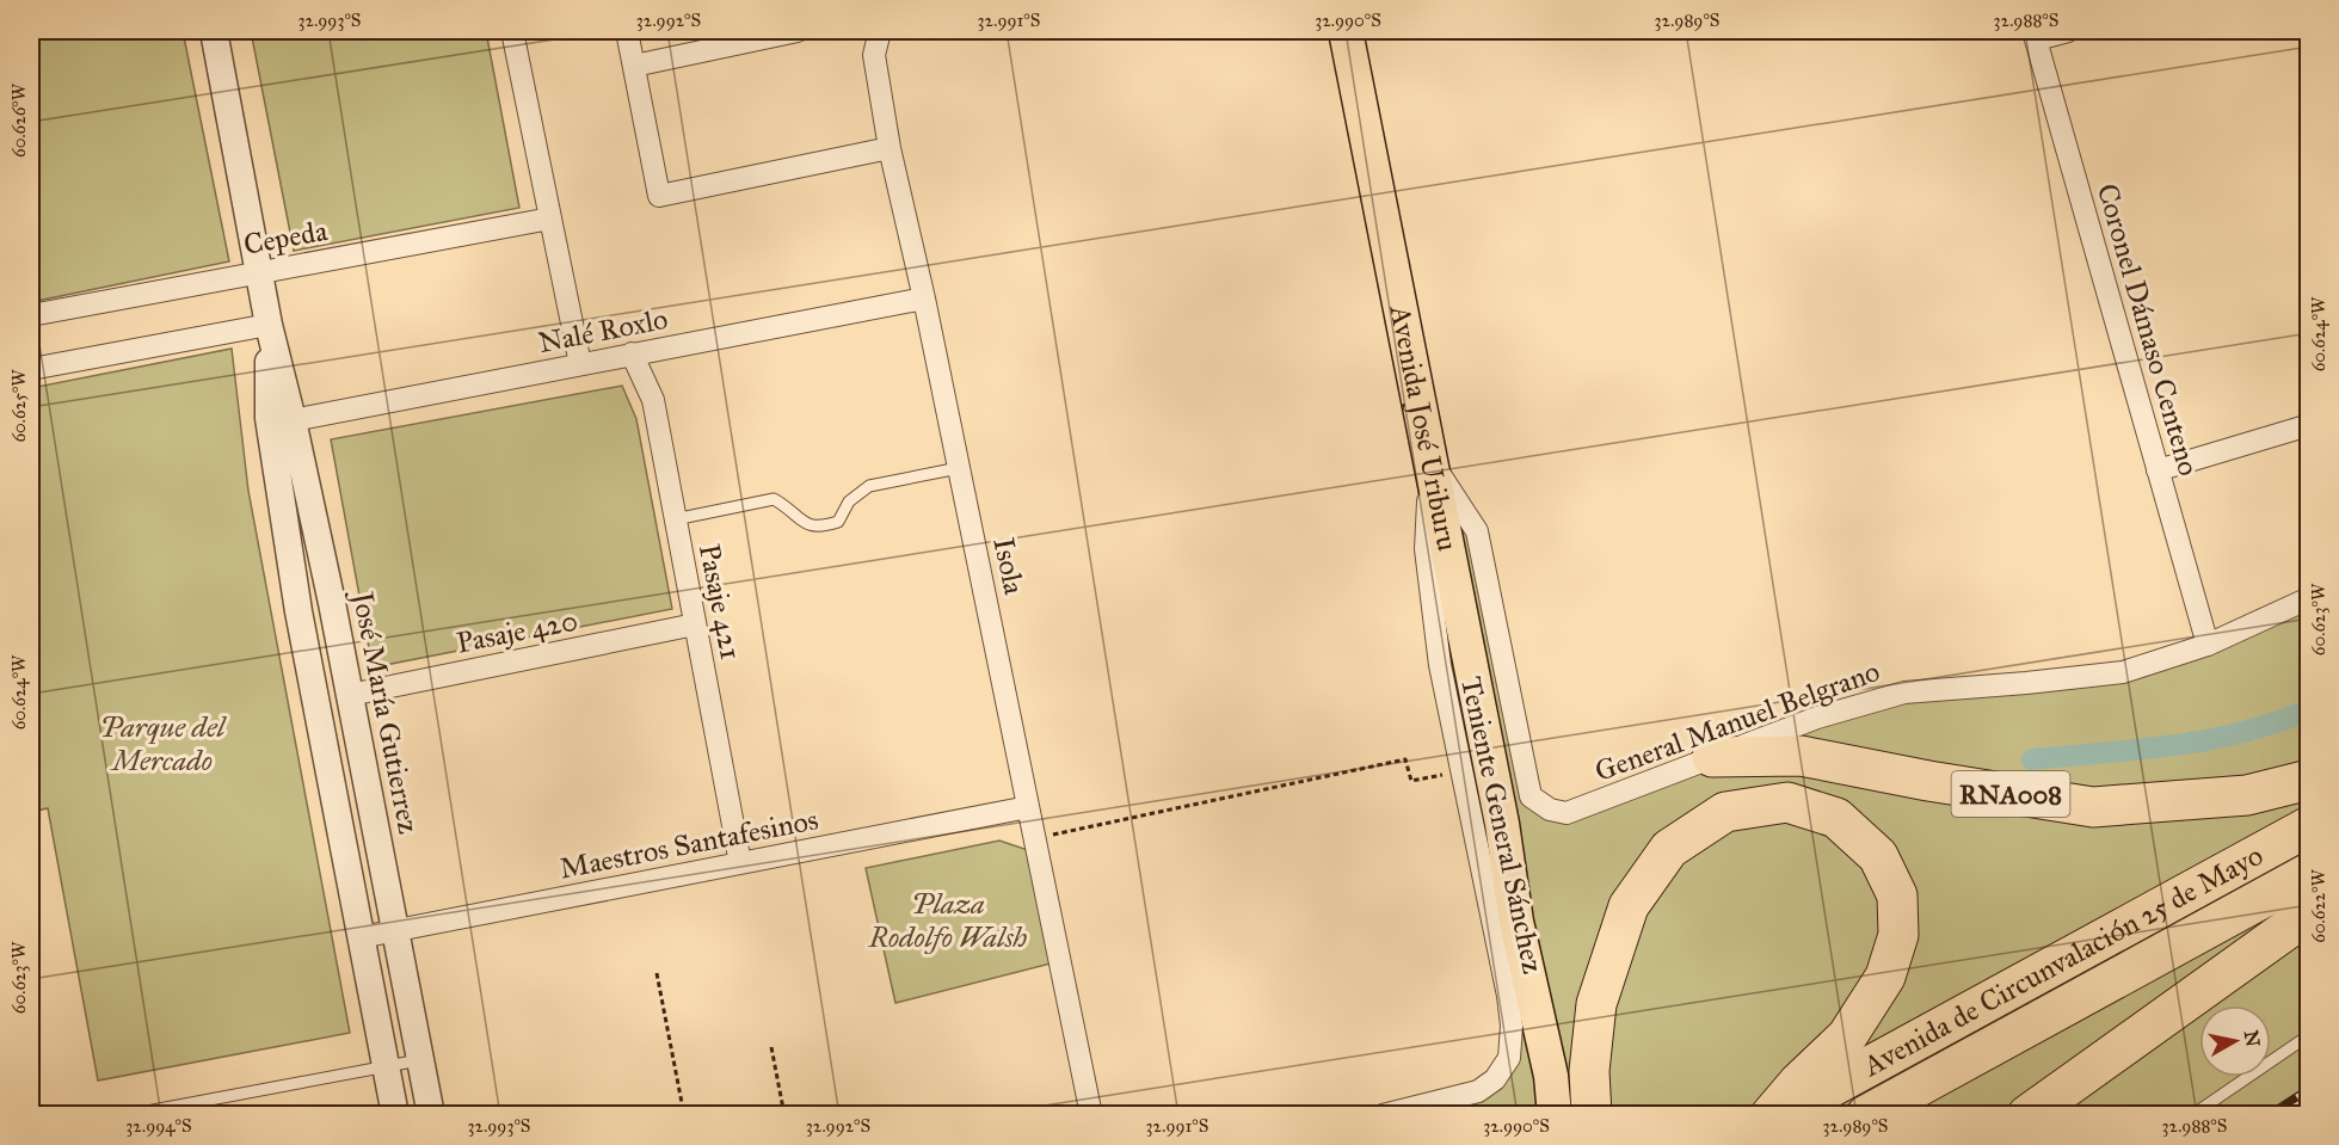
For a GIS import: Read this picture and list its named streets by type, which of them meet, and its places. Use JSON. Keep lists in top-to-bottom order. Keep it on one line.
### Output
{"streets":{"highway":["RNA008","Avenida de Circunvalación 25 de Mayo"],"main road":["Avenida José Uriburu"],"street":["Cepeda","Coronel Dámaso Centeno","Nalé Roxlo","Isola","Pasaje 421","Pasaje 420","José María Gutierrez","General Manuel Belgrano","Teniente General Sánchez","Maestros Santafesinos"]},"crossings":[["Cepeda","José María Gutierrez"],["Coronel Dámaso Centeno","General Manuel Belgrano"],["Nalé Roxlo","Isola"],["Nalé Roxlo","Pasaje 421"],["Nalé Roxlo","José María Gutierrez"],["Avenida José Uriburu","General Manuel Belgrano"],["Avenida José Uriburu","Teniente General Sánchez"],["Isola","Maestros Santafesinos"],["Pasaje 421","Pasaje 420"],["Pasaje 421","Maestros Santafesinos"],["Pasaje 420","José María Gutierrez"],["José María Gutierrez","Maestros Santafesinos"],["General Manuel Belgrano","RNA008"],["General Manuel Belgrano","Teniente General Sánchez"]],"parks":["Parque del Mercado","Plaza Rodolfo Walsh"],"north":"right","coordinates":["32.993°S","32.992°S","32.991°S","32.990°S","32.989°S","32.988°S","60.626°W","60.624°W","60.625°W","60.623°W","60.622°W","32.994°S"]}
